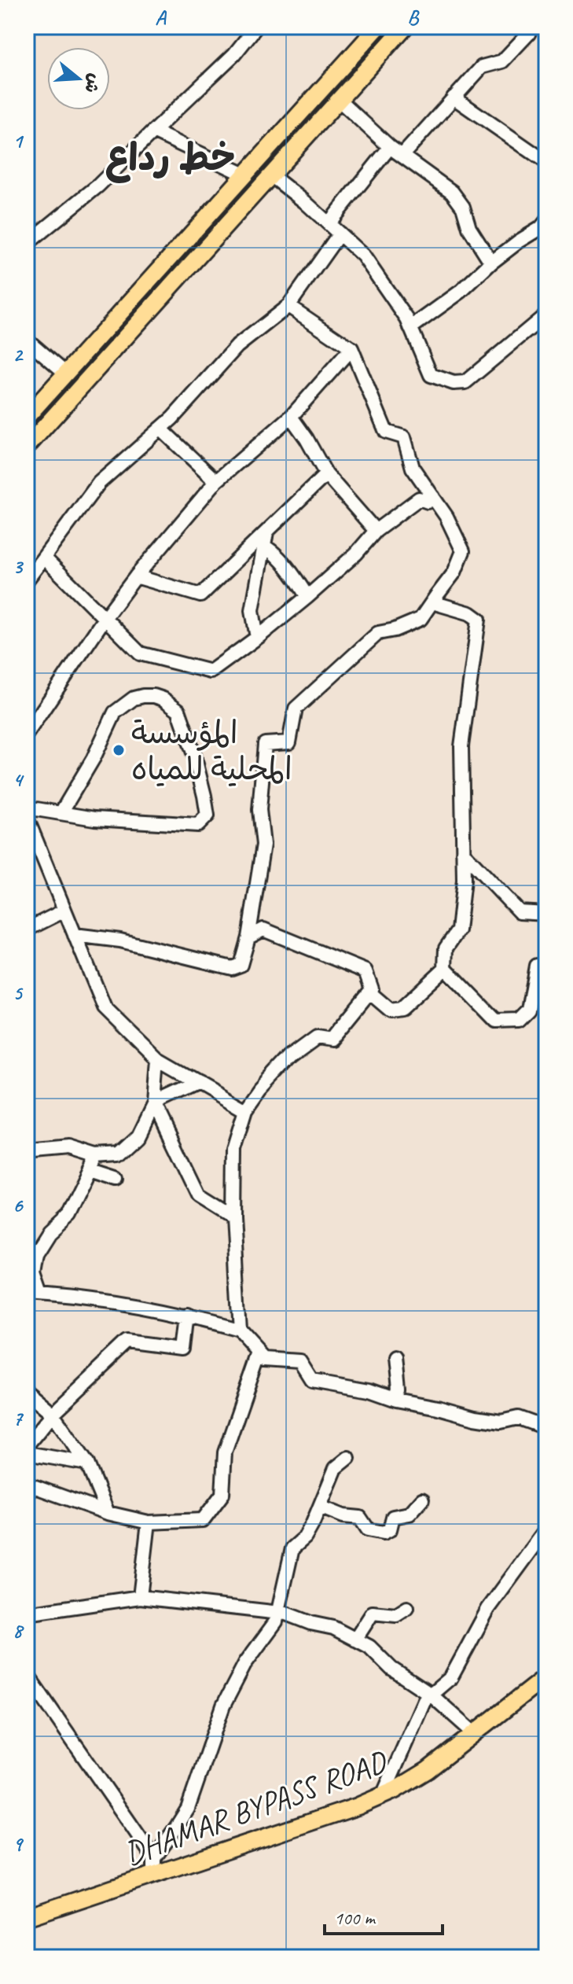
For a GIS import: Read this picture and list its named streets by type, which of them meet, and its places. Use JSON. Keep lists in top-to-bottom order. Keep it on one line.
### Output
{"streets":{"main road":["DHAMAR BYPASS ROAD"]},"districts":["خط رداع"],"places":["المؤسسة المحلية للمياه"],"scale_bar":"100 m","north":"right","grid":{"columns":["A","B"],"rows":["1","2","3","4","5","6","7","8","9"]}}
